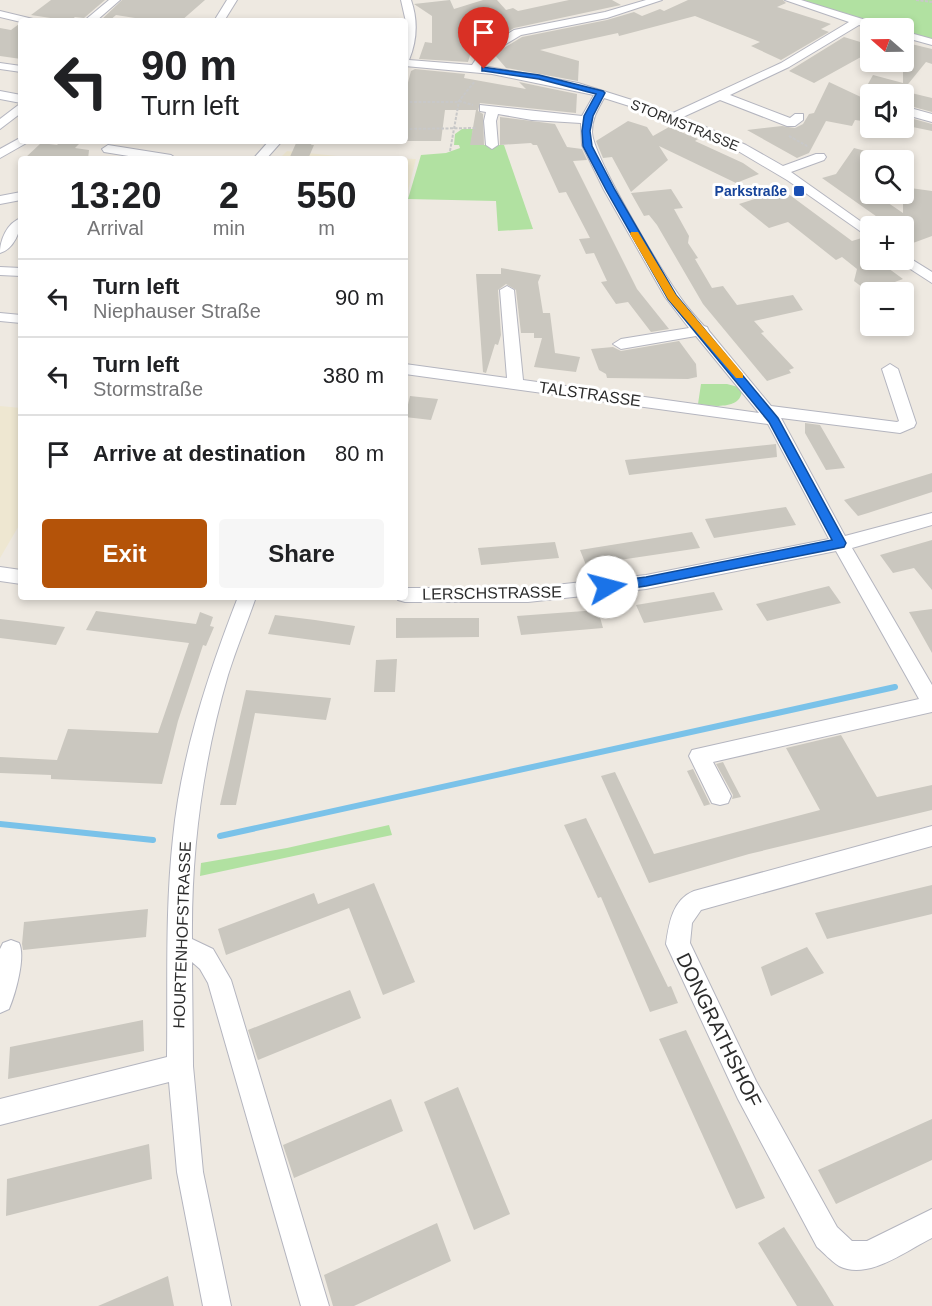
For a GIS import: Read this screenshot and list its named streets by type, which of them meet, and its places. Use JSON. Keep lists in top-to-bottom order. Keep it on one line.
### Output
{"streets":{"street":["STORMSTRASSE","TALSTRASSE","LERSCHSTRASSE","HOURTENHOFSTRASSE","DONGRATHSHOF"]},"places":{"transit":["Parkstraße"]},"north":"left","page":{"map_buttons":["+","−"],"turn":["90 m","Turn left"],"eta":["13:20","Arrival","2","min","550","m"],"list":[{"name":"Turn left","note":"Niephauser Straße","value":"90 m"},{"name":"Turn left","note":"Stormstraße","value":"380 m"},{"name":"Arrive at destination","value":"80 m"}],"buttons":["Exit","Share"]}}
